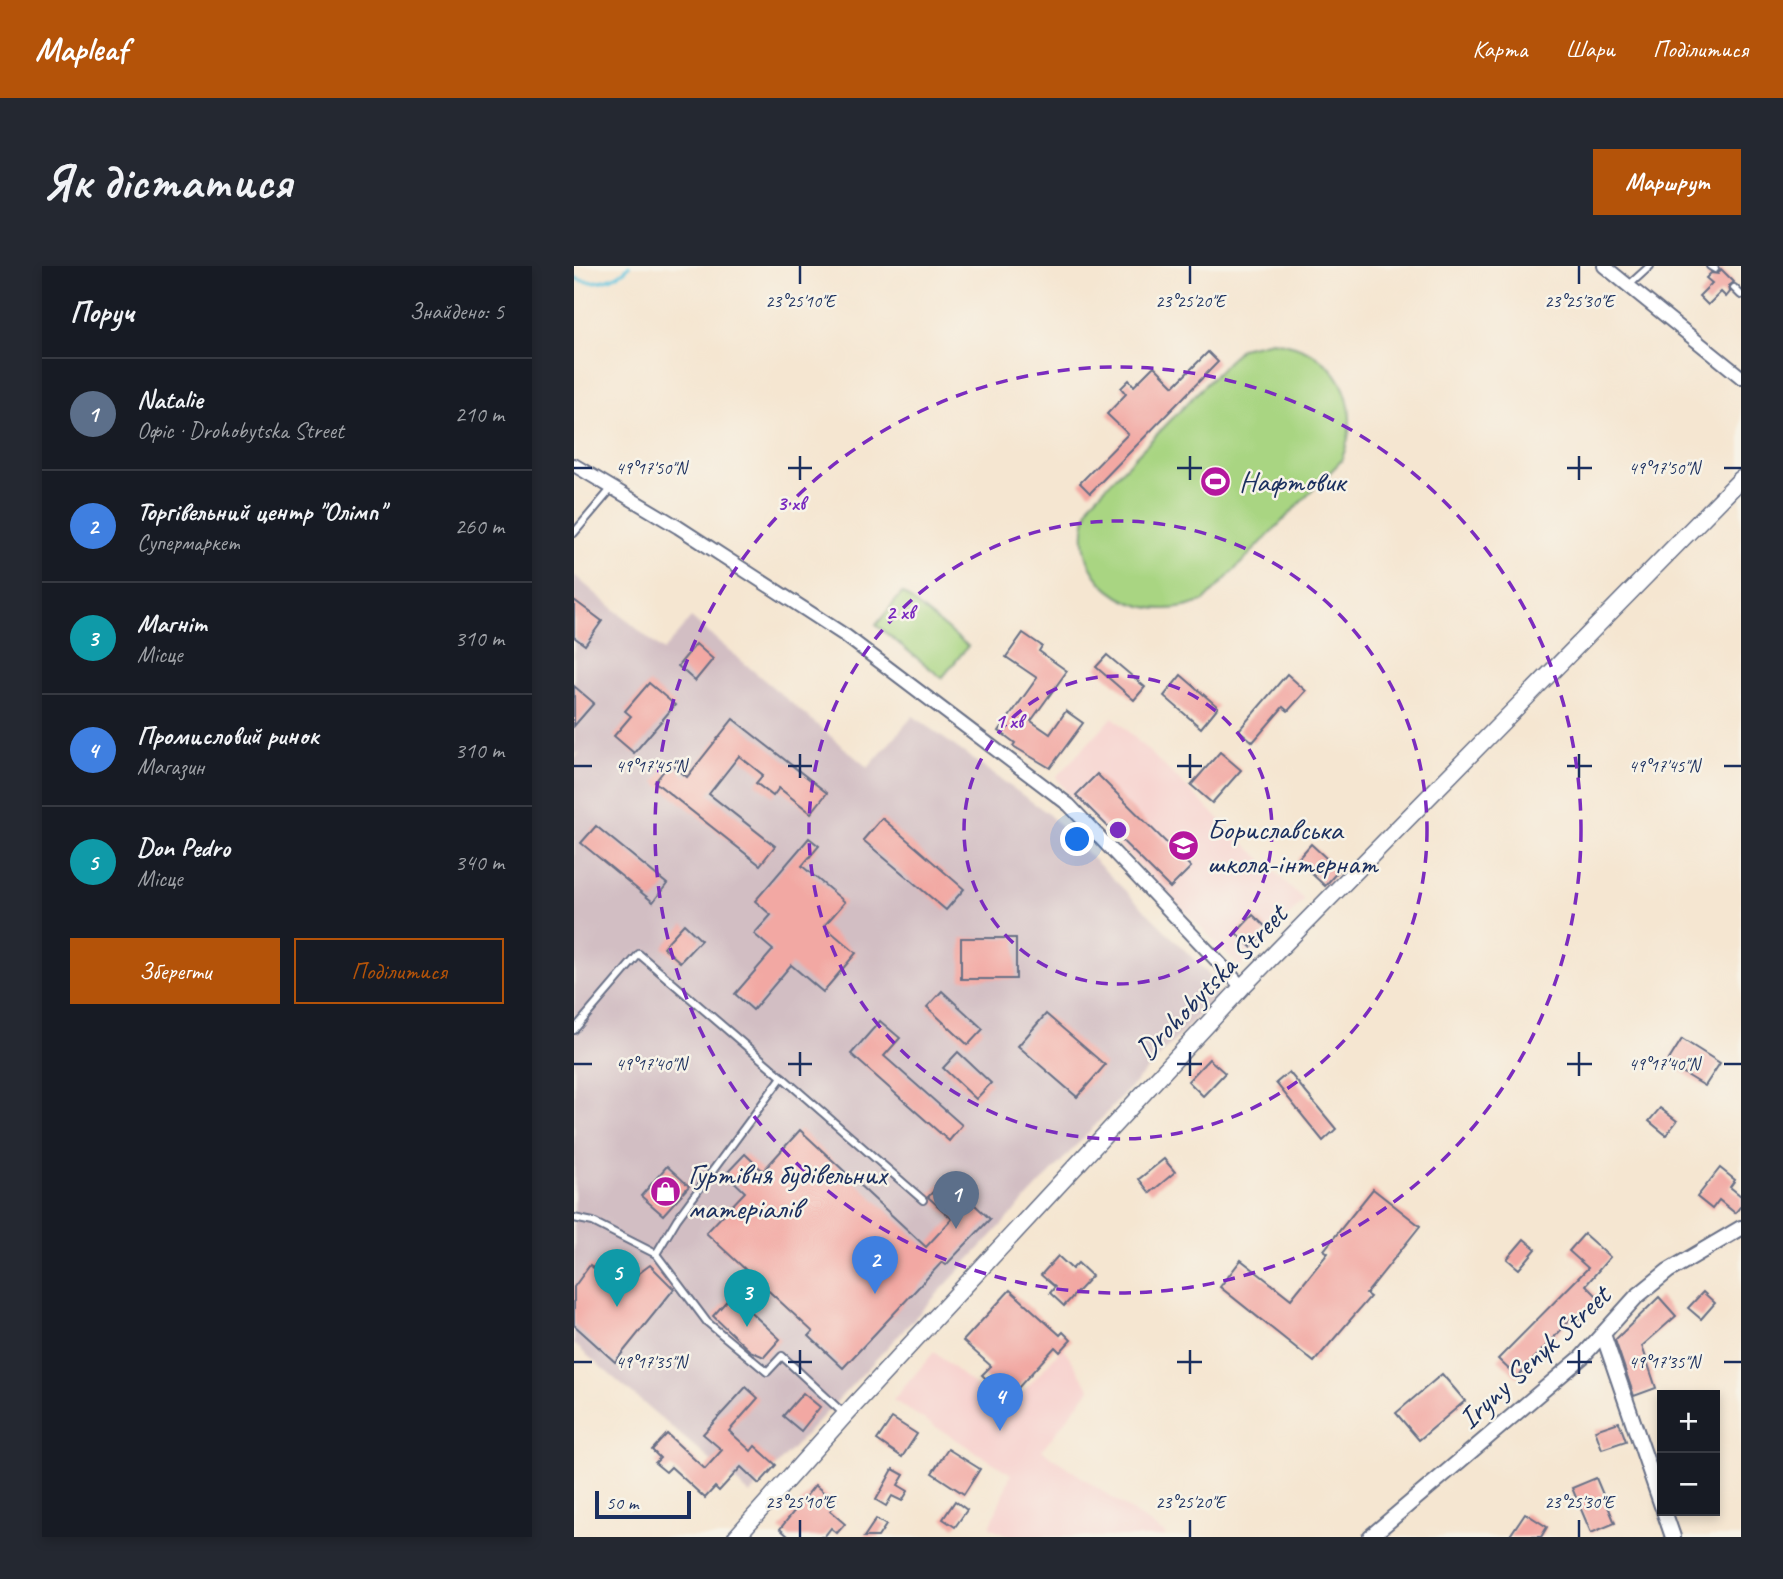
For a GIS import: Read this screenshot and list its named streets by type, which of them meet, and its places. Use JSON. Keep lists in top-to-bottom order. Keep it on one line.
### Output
{"streets":{"main road":["Drohobytska Street"],"street":["Iryny Senyk Street"]},"places":{"sports":["Нафтовик"],"school or university":["Бориславська школа-інтернат"],"shop":["Гуртівня будівельних матеріалів"]},"scale_bar":"50 m","page":{"header":"Mapleaf","nav":["Карта","Шари","Поділитися"],"buttons":["Маршрут",["Зберегти","Поділитися"]],"title":"Як дістатися","heading":["Поруч","Знайдено: 5"],"list":[{"mark":"1","name":"Natalie","note":"Офіс · Drohobytska Street","value":"210 m"},{"mark":"2","name":"Торгівельний центр \"Олімп\"","note":"Супермаркет","value":"260 m"},{"mark":"3","name":"Магніт","note":"Місце","value":"310 m"},{"mark":"4","name":"Промисловий ринок","note":"Магазин","value":"310 m"},{"mark":"5","name":"Don Pedro","note":"Місце","value":"340 m"}],"pins":["1","2","5","3","4"],"map_buttons":["+","−"],"scale":"50 m"},"coordinates":["23°25'10\"E","23°25'20\"E","23°25'30\"E","49°17'50\"N","49°17'45\"N","49°17'40\"N","49°17'35\"N"],"rings":["3 хв","2 хв","1 хв"]}
